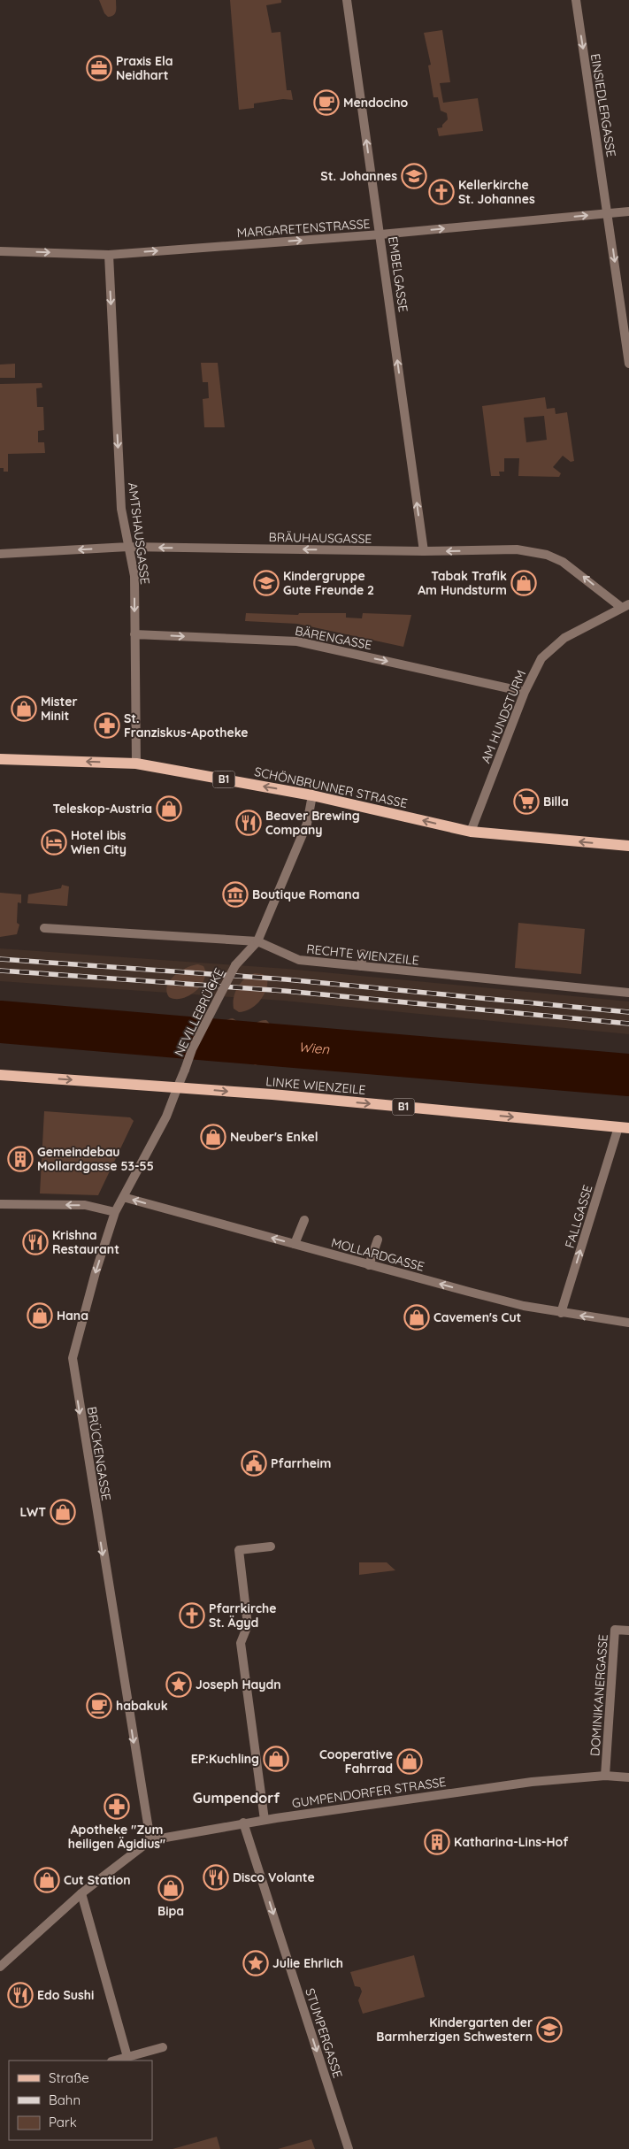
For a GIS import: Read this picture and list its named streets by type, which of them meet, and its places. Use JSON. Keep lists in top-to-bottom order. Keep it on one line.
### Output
{"streets":{"main road":["B1","SCHÖNBRUNNER STRASSE","LINKE WIENZEILE"],"street":["EINSIEDLERGASSE","MARGARETENSTRASSE","EMBELGASSE","AMTSHAUSGASSE","BRÄUHAUSGASSE","BÄRENGASSE","AM HUNDSTURM","RECHTE WIENZEILE","NEVILLEBRÜCKE","FALLGASSE","MOLLARDGASSE","BRÜCKENGASSE","DOMINIKANERGASSE","GUMPENDORFER STRASSE","STUMPERGASSE"]},"crossings":[["EINSIEDLERGASSE","MARGARETENSTRASSE"],["MARGARETENSTRASSE","EMBELGASSE"],["MARGARETENSTRASSE","AMTSHAUSGASSE"],["EMBELGASSE","BRÄUHAUSGASSE"],["AMTSHAUSGASSE","BRÄUHAUSGASSE"],["AMTSHAUSGASSE","BÄRENGASSE"],["AMTSHAUSGASSE","SCHÖNBRUNNER STRASSE"],["BRÄUHAUSGASSE","AM HUNDSTURM"],["BÄRENGASSE","AM HUNDSTURM"],["AM HUNDSTURM","SCHÖNBRUNNER STRASSE"],["RECHTE WIENZEILE","NEVILLEBRÜCKE"],["NEVILLEBRÜCKE","LINKE WIENZEILE"],["NEVILLEBRÜCKE","BRÜCKENGASSE"],["LINKE WIENZEILE","FALLGASSE"],["LINKE WIENZEILE","BRÜCKENGASSE"],["FALLGASSE","MOLLARDGASSE"],["MOLLARDGASSE","BRÜCKENGASSE"],["BRÜCKENGASSE","GUMPENDORFER STRASSE"],["DOMINIKANERGASSE","GUMPENDORFER STRASSE"],["GUMPENDORFER STRASSE","STUMPERGASSE"]],"one_way":["EINSIEDLERGASSE","MARGARETENSTRASSE","EMBELGASSE","AMTSHAUSGASSE","BRÄUHAUSGASSE","BÄRENGASSE","SCHÖNBRUNNER STRASSE","LINKE WIENZEILE","FALLGASSE","MOLLARDGASSE","BRÜCKENGASSE","STUMPERGASSE"],"districts":["Gumpendorf"],"water":["Wien"],"places":{"office":["Praxis Ela Neidhart"],"cafe":["Mendocino","habakuk"],"school or university":["St. Johannes","Kindergruppe Gute Freunde 2","Kindergarten der Barmherzigen Schwestern"],"church":["Kellerkirche St. Johannes","Pfarrkirche St. Ägyd"],"shop":["Tabak Trafik Am Hundsturm","Mister Minit","Teleskop-Austria","Neuber's Enkel","Hana","Cavemen's Cut","LWT","EP:Kuchling","Cooperative Fahrrad","Cut Station","Bipa"],"pharmacy":["St. Franziskus-Apotheke","Apotheke \"Zum heiligen Ägidius\""],"supermarket":["Billa"],"restaurant":["Beaver Brewing Company","Krishna Restaurant","Disco Volante","Edo Sushi"],"hotel":["Hotel ibis Wien City"],"museum":["Boutique Romana"],"building":["Gemeindebau Mollardgasse 53-55","Katharina-Lins-Hof"],"public building":["Pfarrheim"],"place":["Joseph Haydn","Julie Ehrlich"]},"legend":["Straße","Bahn","Park"]}
